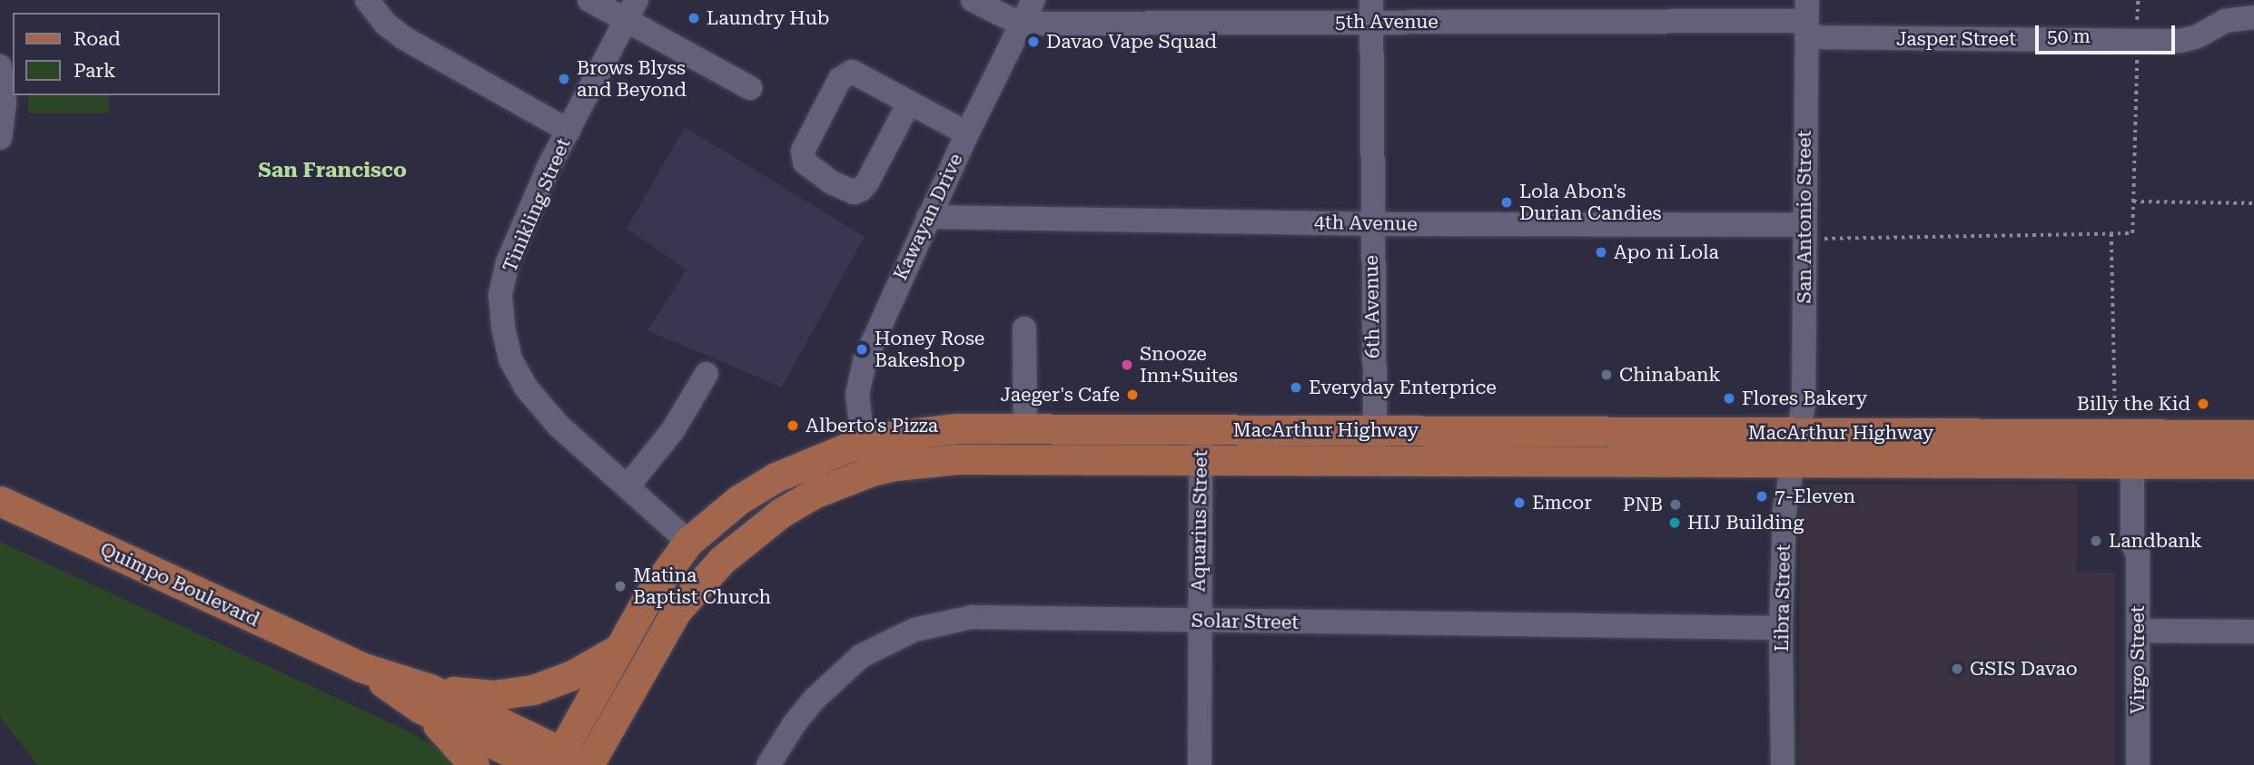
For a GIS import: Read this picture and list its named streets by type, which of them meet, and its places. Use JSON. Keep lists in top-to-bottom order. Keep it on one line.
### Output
{"streets":{"main road":["MacArthur Highway","Quimpo Boulevard"],"street":["5th Avenue","Jasper Street","Tinikling Street","Kawayan Drive","San Antonio Street","4th Avenue","6th Avenue","Aquarius Street","Libra Street","Solar Street","Virgo Street"]},"crossings":[["5th Avenue","Jasper Street"],["5th Avenue","Kawayan Drive"],["5th Avenue","San Antonio Street"],["5th Avenue","6th Avenue"],["Jasper Street","San Antonio Street"],["Tinikling Street","MacArthur Highway"],["Kawayan Drive","4th Avenue"],["Kawayan Drive","MacArthur Highway"],["San Antonio Street","4th Avenue"],["San Antonio Street","MacArthur Highway"],["San Antonio Street","Libra Street"],["4th Avenue","6th Avenue"],["6th Avenue","MacArthur Highway"],["MacArthur Highway","Aquarius Street"],["MacArthur Highway","Quimpo Boulevard"],["MacArthur Highway","Libra Street"],["MacArthur Highway","Virgo Street"],["Aquarius Street","Solar Street"],["Libra Street","Solar Street"]],"districts":["San Francisco"],"places":["Laundry Hub","Davao Vape Squad","Brows Blyss and Beyond","Lola Abon's Durian Candies","Apo ni Lola","Honey Rose Bakeshop","Snooze Inn+Suites","Chinabank","Everyday Enterprice","Jaeger's Cafe","Flores Bakery","Billy the Kid","Alberto's Pizza","7-Eleven","Emcor","PNB","HIJ Building","Landbank","Matina Baptist Church","GSIS Davao"],"legend":["Road","Park"],"scale_bar":"50 m"}
